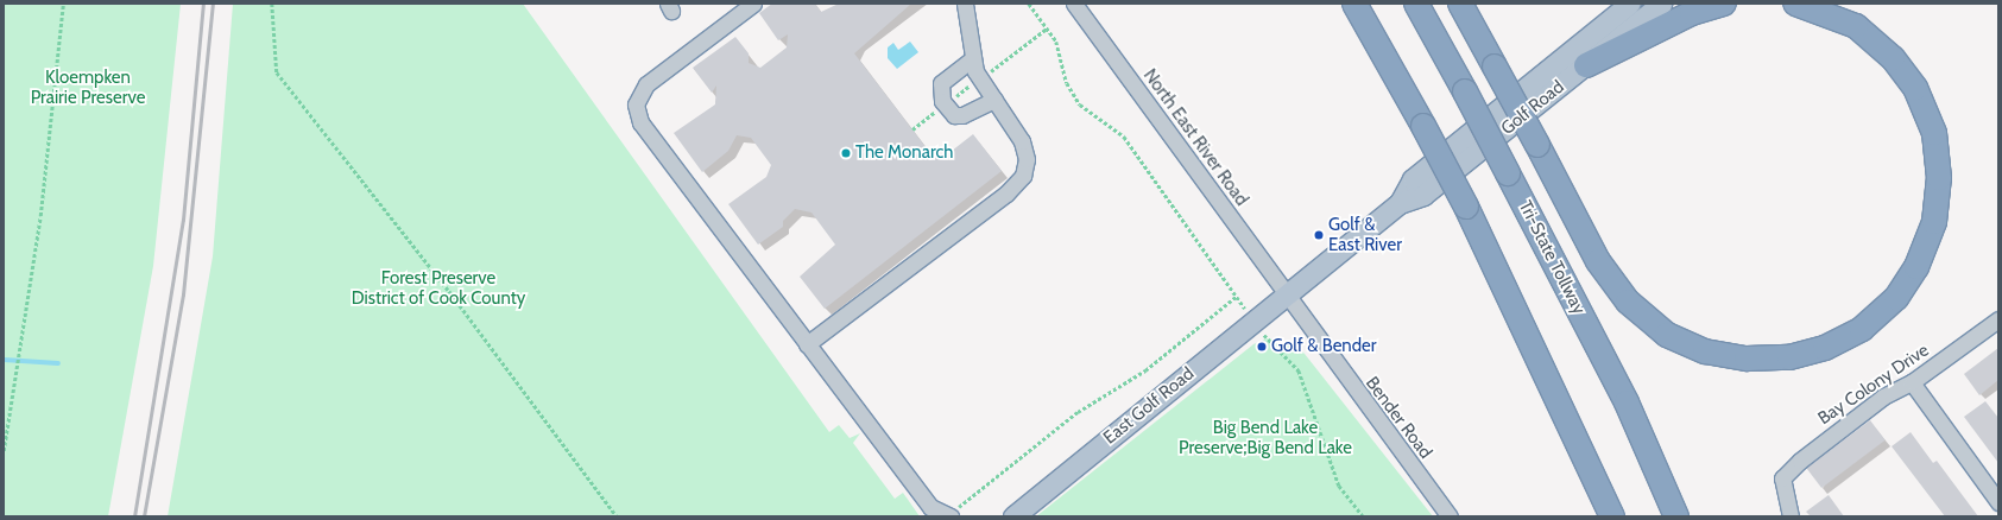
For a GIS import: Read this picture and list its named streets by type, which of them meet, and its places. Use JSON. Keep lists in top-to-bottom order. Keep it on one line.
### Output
{"streets":{"highway":["Tri-State Tollway"],"main road":["Golf Road","East Golf Road"],"street":["North East River Road","Bay Colony Drive","Bender Road"]},"crossings":[["Golf Road","North East River Road"],["Golf Road","East Golf Road"],["Golf Road","Bender Road"],["North East River Road","East Golf Road"],["North East River Road","Bender Road"],["East Golf Road","Bender Road"]],"parks":["Kloempken Prairie Preserve","Forest Preserve District of Cook County","Big Bend Lake Preserve;Big Bend Lake"],"places":["The Monarch","Golf & East River","Golf & Bender"]}
